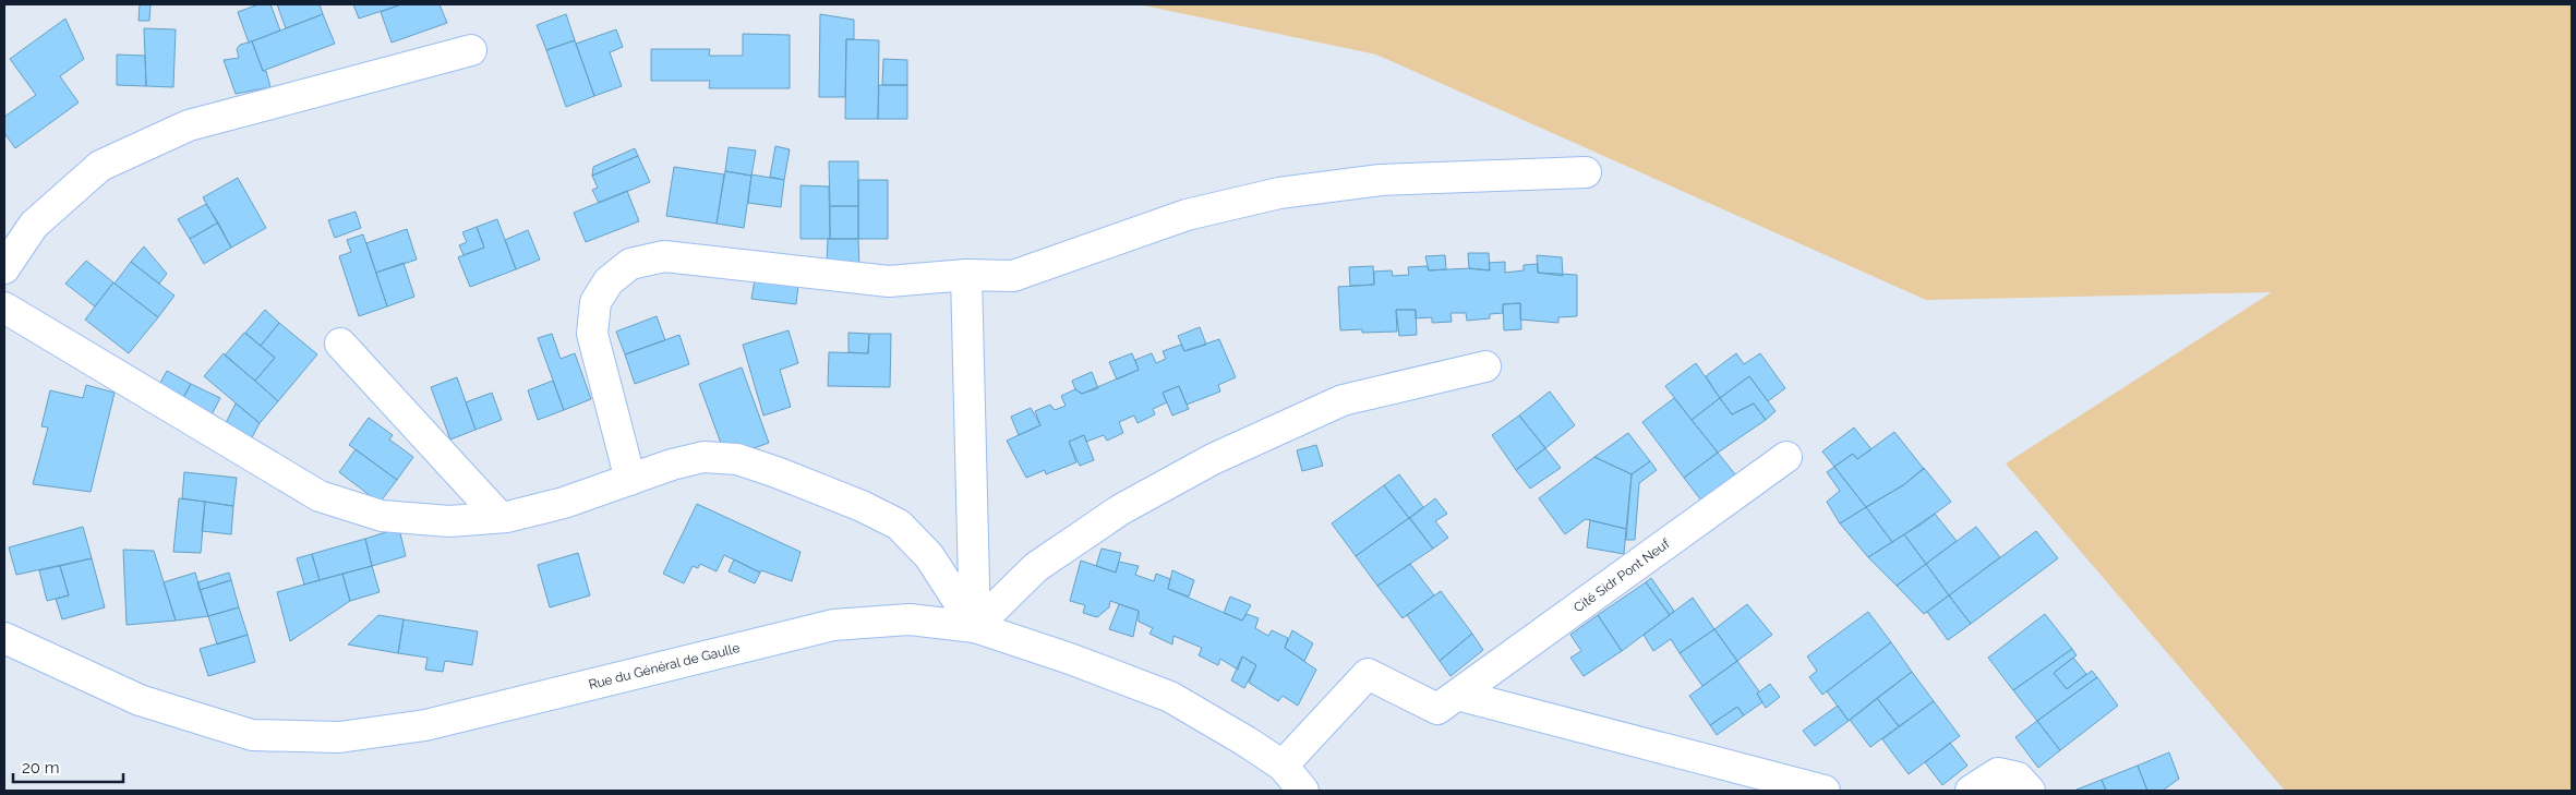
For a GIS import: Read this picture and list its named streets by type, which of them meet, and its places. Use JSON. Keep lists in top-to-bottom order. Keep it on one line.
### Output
{"streets":{"street":["Cité Sidr Pont Neuf","Rue du Général de Gaulle"]},"crossings":[["Cité Sidr Pont Neuf","Rue du Général de Gaulle"]],"scale_bar":"20 m"}
